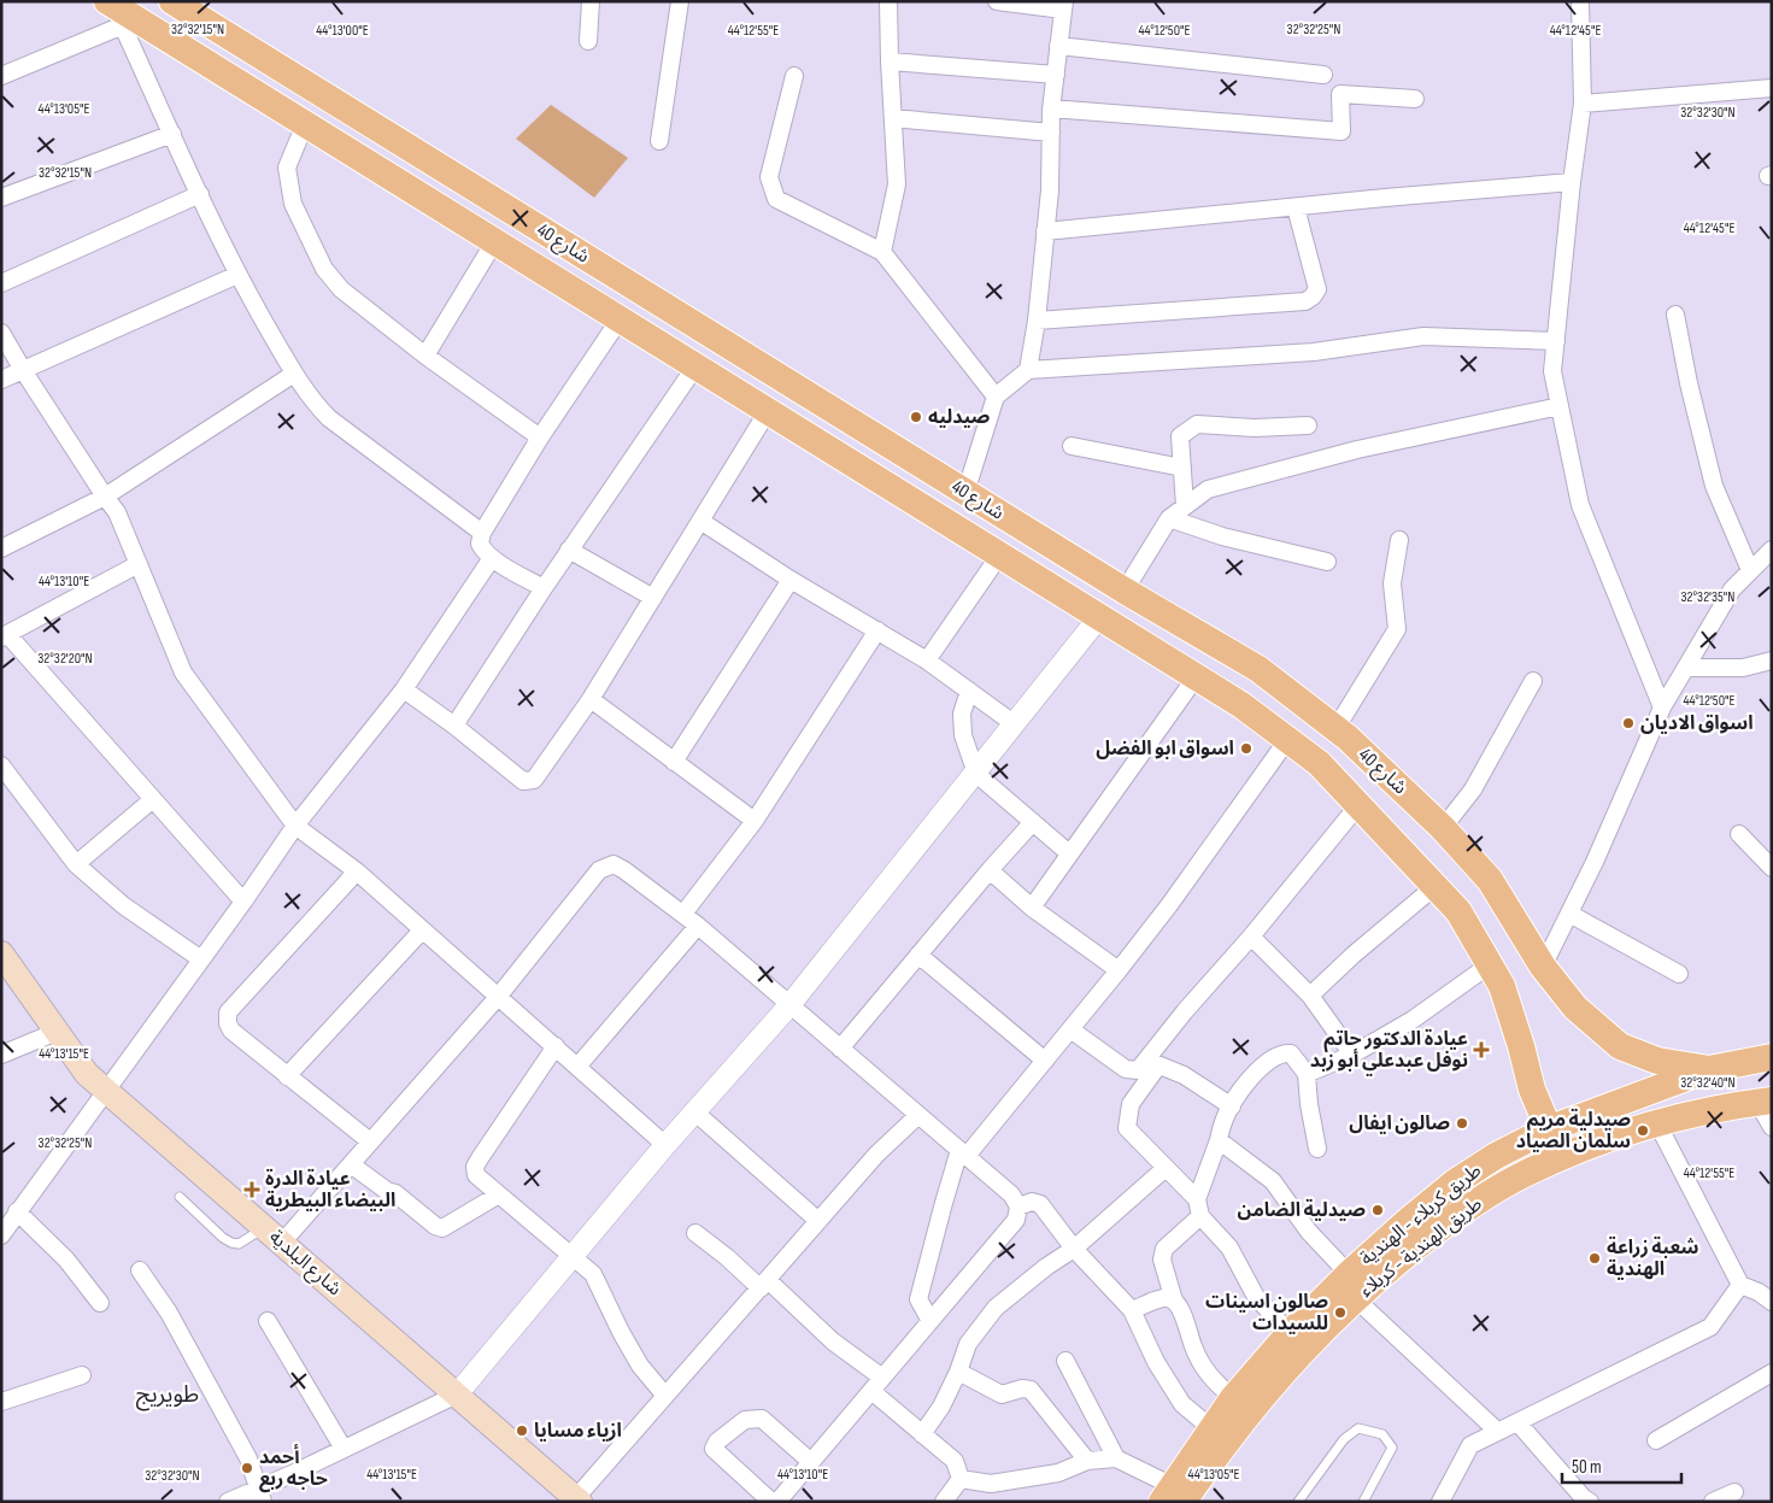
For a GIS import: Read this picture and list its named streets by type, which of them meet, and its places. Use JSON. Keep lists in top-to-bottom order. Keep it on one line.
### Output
{"streets":{"main road":["شارع 40","طريق كربلاء - الهندية","طريق الهندية - كربلاء","شارع البلدية"]},"crossings":[["شارع 40","طريق كربلاء - الهندية"],["شارع 40","طريق الهندية - كربلاء"],["طريق كربلاء - الهندية","طريق الهندية - كربلاء"]],"districts":["طويريج"],"places":{"other":["صيدليه","اسواق الاديان","اسواق ابو الفضل","صالون ايفال","صيدلية مريم سلمان الصياد","صيدلية الضامن","شعبة زراعة الهندية","صالون اسينات للسيدات","ازياء مسايا","أحمد حاجه ربع"],"health":["عيادة الدكتور حاتم نوفل عبدعلي أبو زبد","عيادة الدرة البيضاء البيطرية"]},"scale_bar":"50 m","coordinates":["32°32'15\"N","32°32'25\"N","44°12'45\"E","44°13'00\"E","44°12'55\"E","44°12'50\"E","44°13'05\"E","32°32'30\"N","44°13'10\"E","32°32'35\"N","32°32'20\"N","44°13'15\"E","32°32'40\"N"]}
